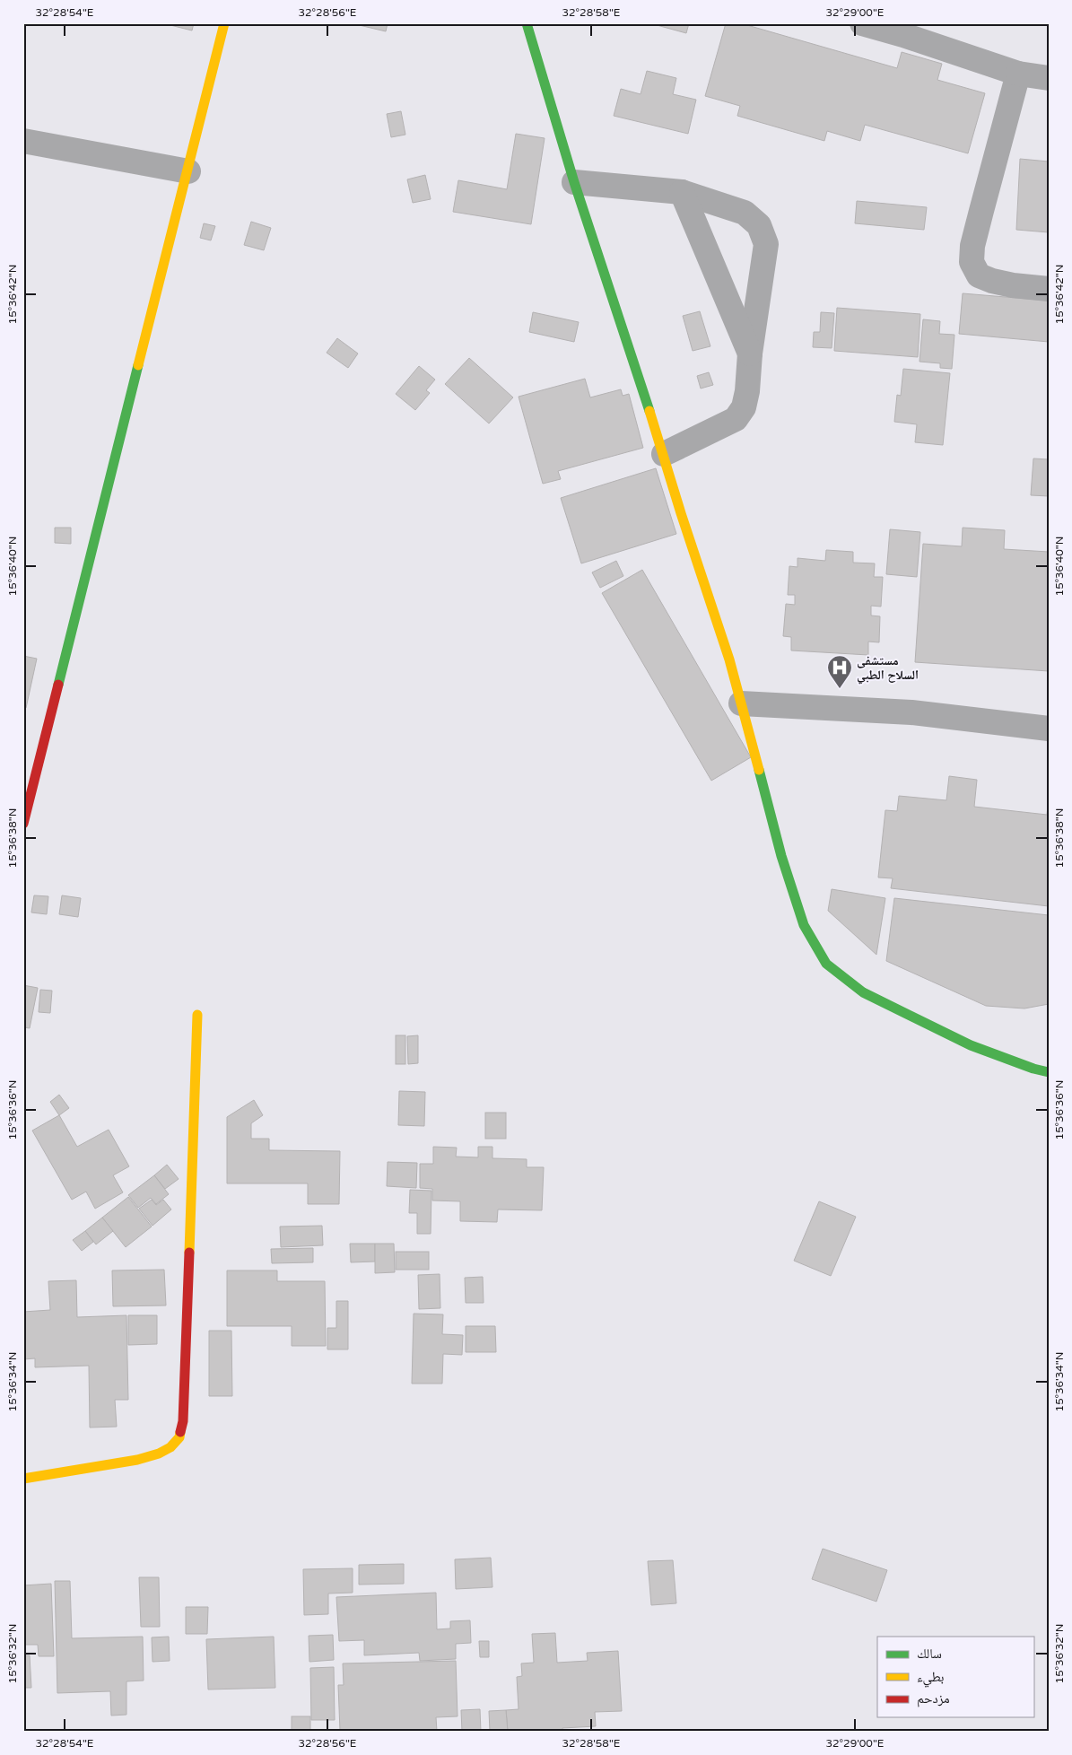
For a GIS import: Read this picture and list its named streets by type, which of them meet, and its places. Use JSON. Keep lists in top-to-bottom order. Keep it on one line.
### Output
{"places":{"hospital":["مستشفى السلاح الطبي"]},"legend":["سالك","بطيء","مزدحم"],"coordinates":["32°28'54\"E","32°28'56\"E","32°28'58\"E","32°29'00\"E","15°36'42\"N","15°36'40\"N","15°36'38\"N","15°36'36\"N","15°36'34\"N","15°36'32\"N"]}
